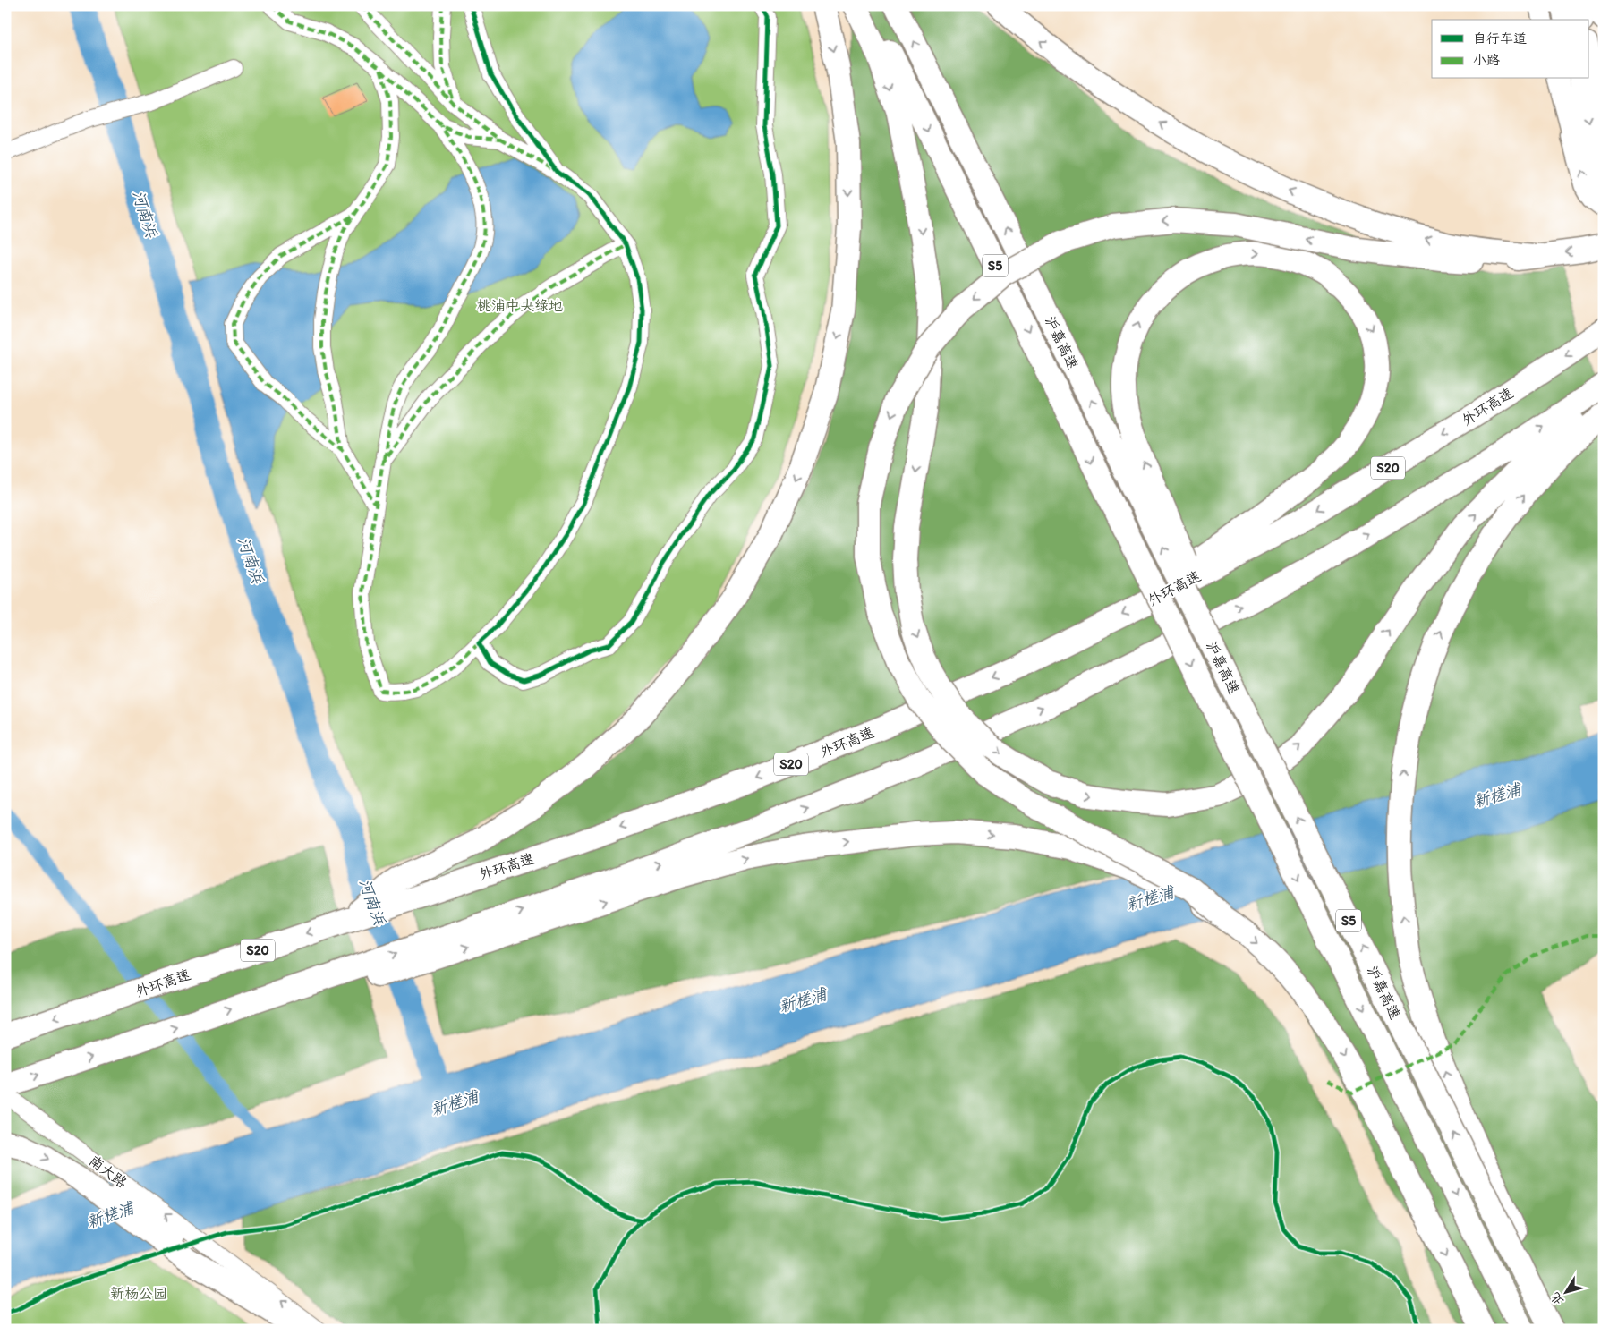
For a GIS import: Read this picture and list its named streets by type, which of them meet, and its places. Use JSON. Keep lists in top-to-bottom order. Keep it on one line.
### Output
{"streets":{"highway":["S5","沪嘉高速","外环高速","S20"],"street":["南大路"]},"water":["河南浜","新槎浦"],"parks":["桃浦中央绿地","新杨公园"],"legend":["自行车道","小路"],"north":"bottom left"}
